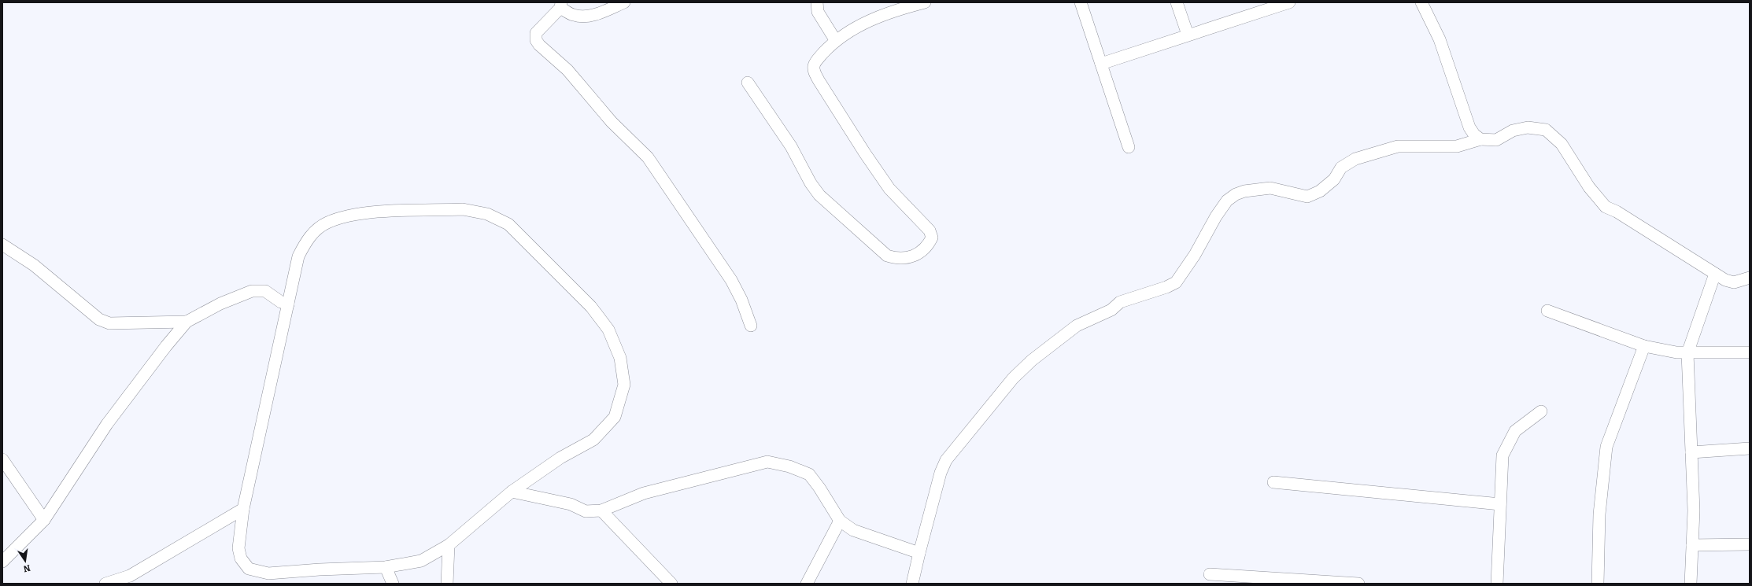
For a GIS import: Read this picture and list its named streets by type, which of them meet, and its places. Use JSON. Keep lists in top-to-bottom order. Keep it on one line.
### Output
{"north":"bottom"}
